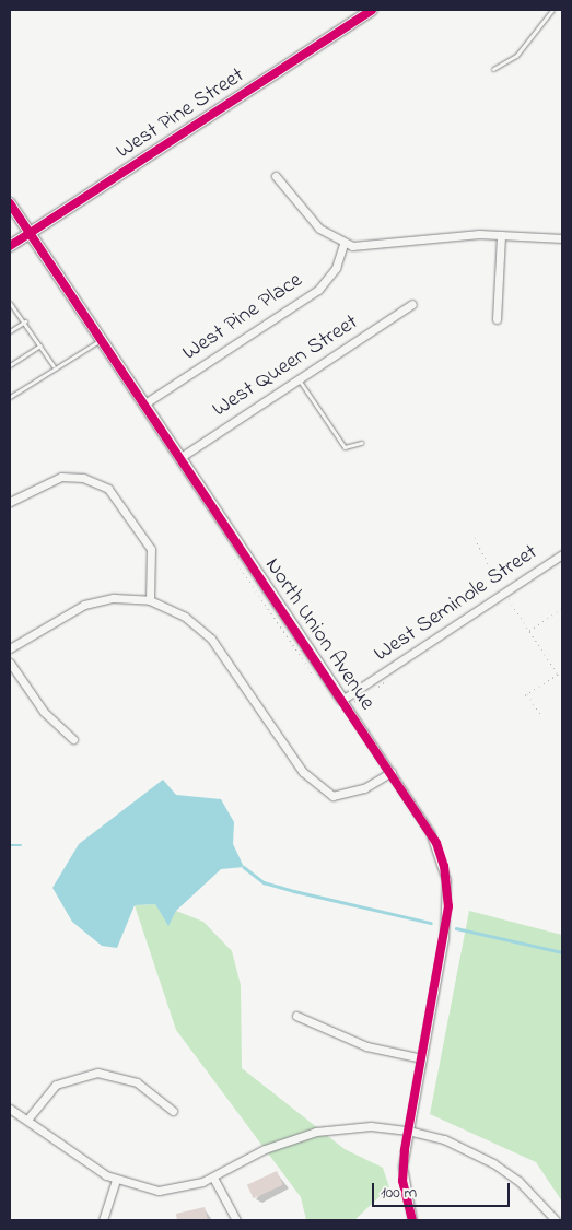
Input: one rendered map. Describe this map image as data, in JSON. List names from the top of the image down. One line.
{"streets":{"street":["West Pine Street","West Pine Place","West Queen Street","West Seminole Street","North Union Avenue"]},"crossings":[["West Pine Street","North Union Avenue"],["West Pine Place","North Union Avenue"],["West Queen Street","North Union Avenue"],["West Seminole Street","North Union Avenue"]],"scale_bar":"100 m"}
